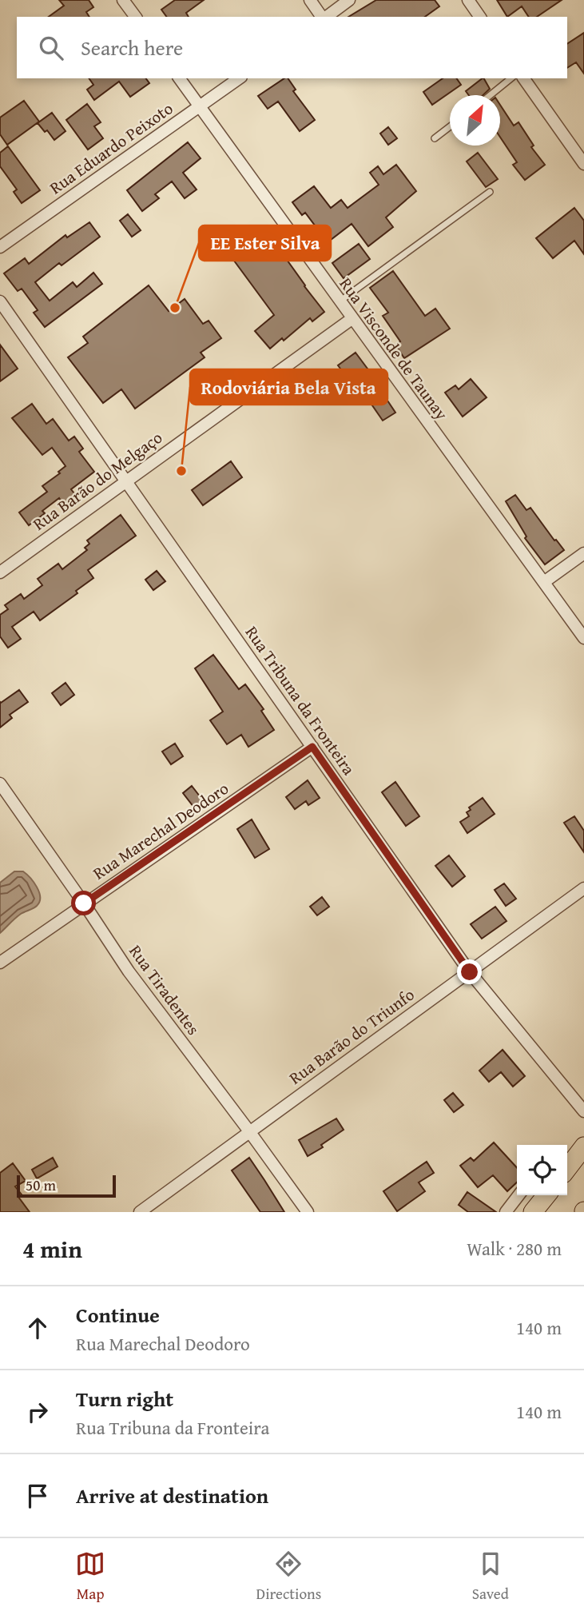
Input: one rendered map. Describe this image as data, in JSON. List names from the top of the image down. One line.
{"streets":{"street":["Rua Eduardo Peixoto","Rua Visconde de Taunay","Rua Barão do Melgaço","Rua Tribuna da Fronteira","Rua Marechal Deodoro","Rua Tiradentes","Rua Barão do Triunfo"]},"crossings":[["Rua Eduardo Peixoto","Rua Visconde de Taunay"],["Rua Visconde de Taunay","Rua Barão do Melgaço"],["Rua Barão do Melgaço","Rua Tribuna da Fronteira"],["Rua Tribuna da Fronteira","Rua Marechal Deodoro"],["Rua Tribuna da Fronteira","Rua Barão do Triunfo"],["Rua Marechal Deodoro","Rua Tiradentes"],["Rua Tiradentes","Rua Barão do Triunfo"]],"places":["EE Ester Silva","Rodoviária Bela Vista"],"scale_bar":"50 m","north":"top right","page":{"search":"Search here","scale":"50 m","heading":["4 min","Walk · 280 m"],"list":[["Continue","Rua Marechal Deodoro","140 m"],["Turn right","Rua Tribuna da Fronteira","140 m"],"Arrive at destination"],"nav":["Map","Directions","Saved"]}}
